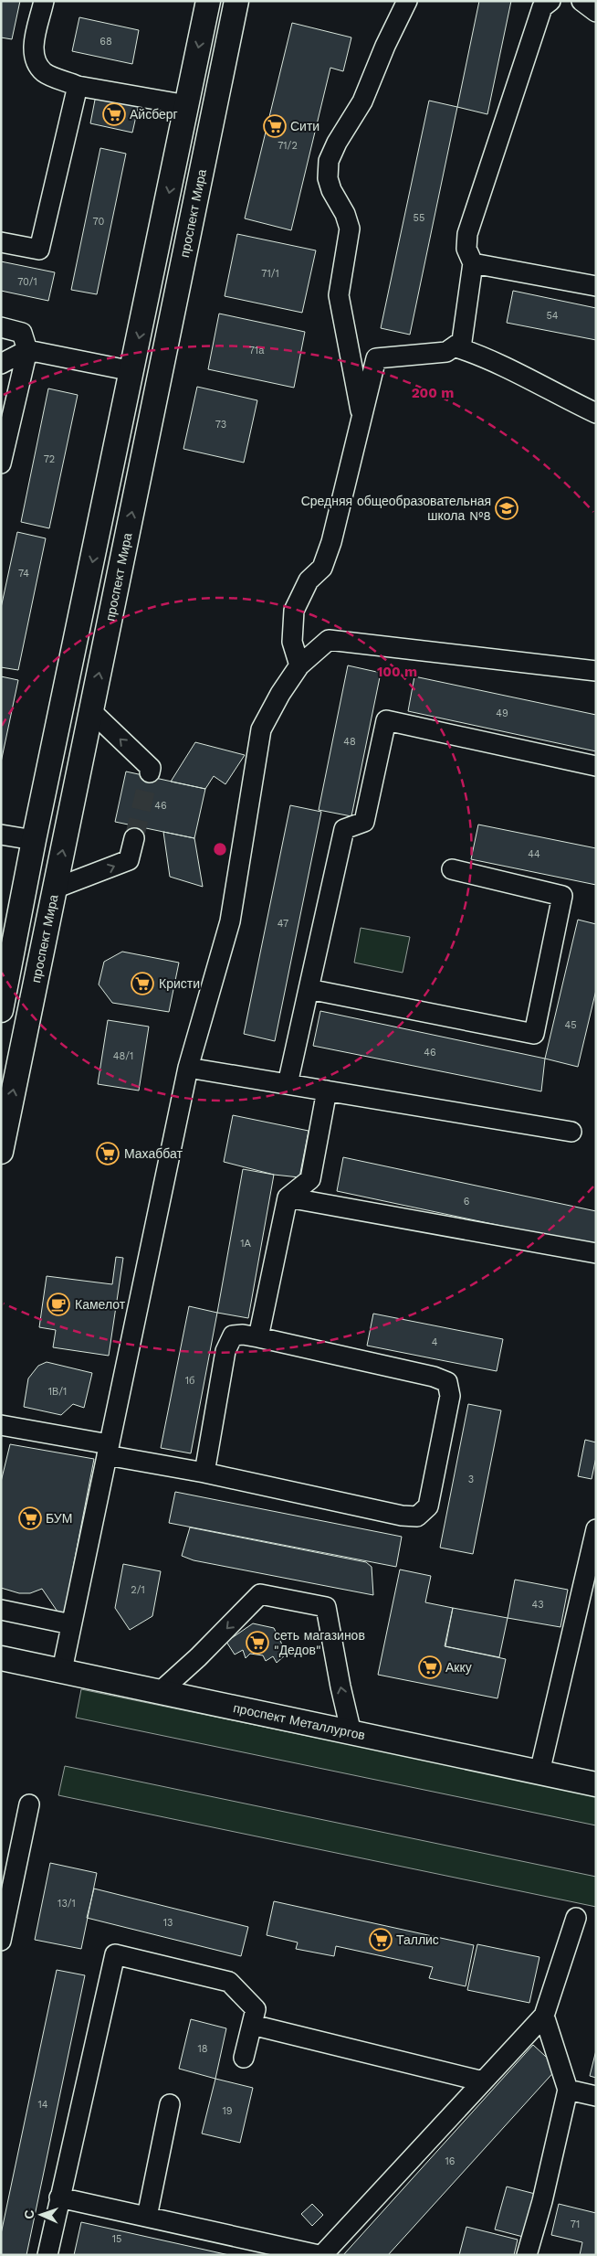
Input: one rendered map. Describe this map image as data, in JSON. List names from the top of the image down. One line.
{"streets":{"main road":["проспект Мира","проспект Металлургов"]},"places":{"supermarket":["Айсберг","Сити","Кристи","Махаббат","БУМ","сеть магазинов \"Дедов\"","Акку","Таллис"],"school or university":["Средняя общеобразовательная школа №8"],"cafe":["Камелот"]},"house_numbers":["68","71/2","55","70","71/1","70/1","54","71а","73","72","74","49","48","46","44","47","45","46","48/1","6","1А","4","1б","1В/1","3","2/1","43","13/1","13","18","14","19","16","71","15"],"north":"left","rings":["200 m","100 m"]}
